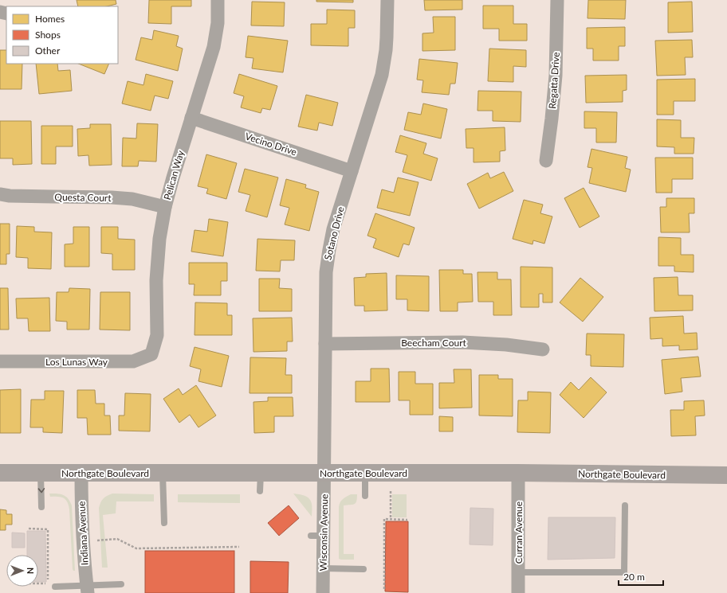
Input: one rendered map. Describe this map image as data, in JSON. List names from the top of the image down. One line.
{"streets":{"main road":["Northgate Boulevard"],"street":["Regatta Drive","Vecino Drive","Pelican Way","Questa Court","Sotano Drive","Beecham Court","Los Lunas Way","Wisconsin Avenue","Curran Avenue","Indiana Avenue"]},"crossings":[["Vecino Drive","Pelican Way"],["Vecino Drive","Sotano Drive"],["Pelican Way","Questa Court"],["Pelican Way","Los Lunas Way"],["Sotano Drive","Beecham Court"],["Sotano Drive","Northgate Boulevard"],["Sotano Drive","Wisconsin Avenue"],["Northgate Boulevard","Wisconsin Avenue"],["Northgate Boulevard","Curran Avenue"],["Northgate Boulevard","Indiana Avenue"]],"legend":["Homes","Shops","Other"],"scale_bar":"20 m","north":"right"}
